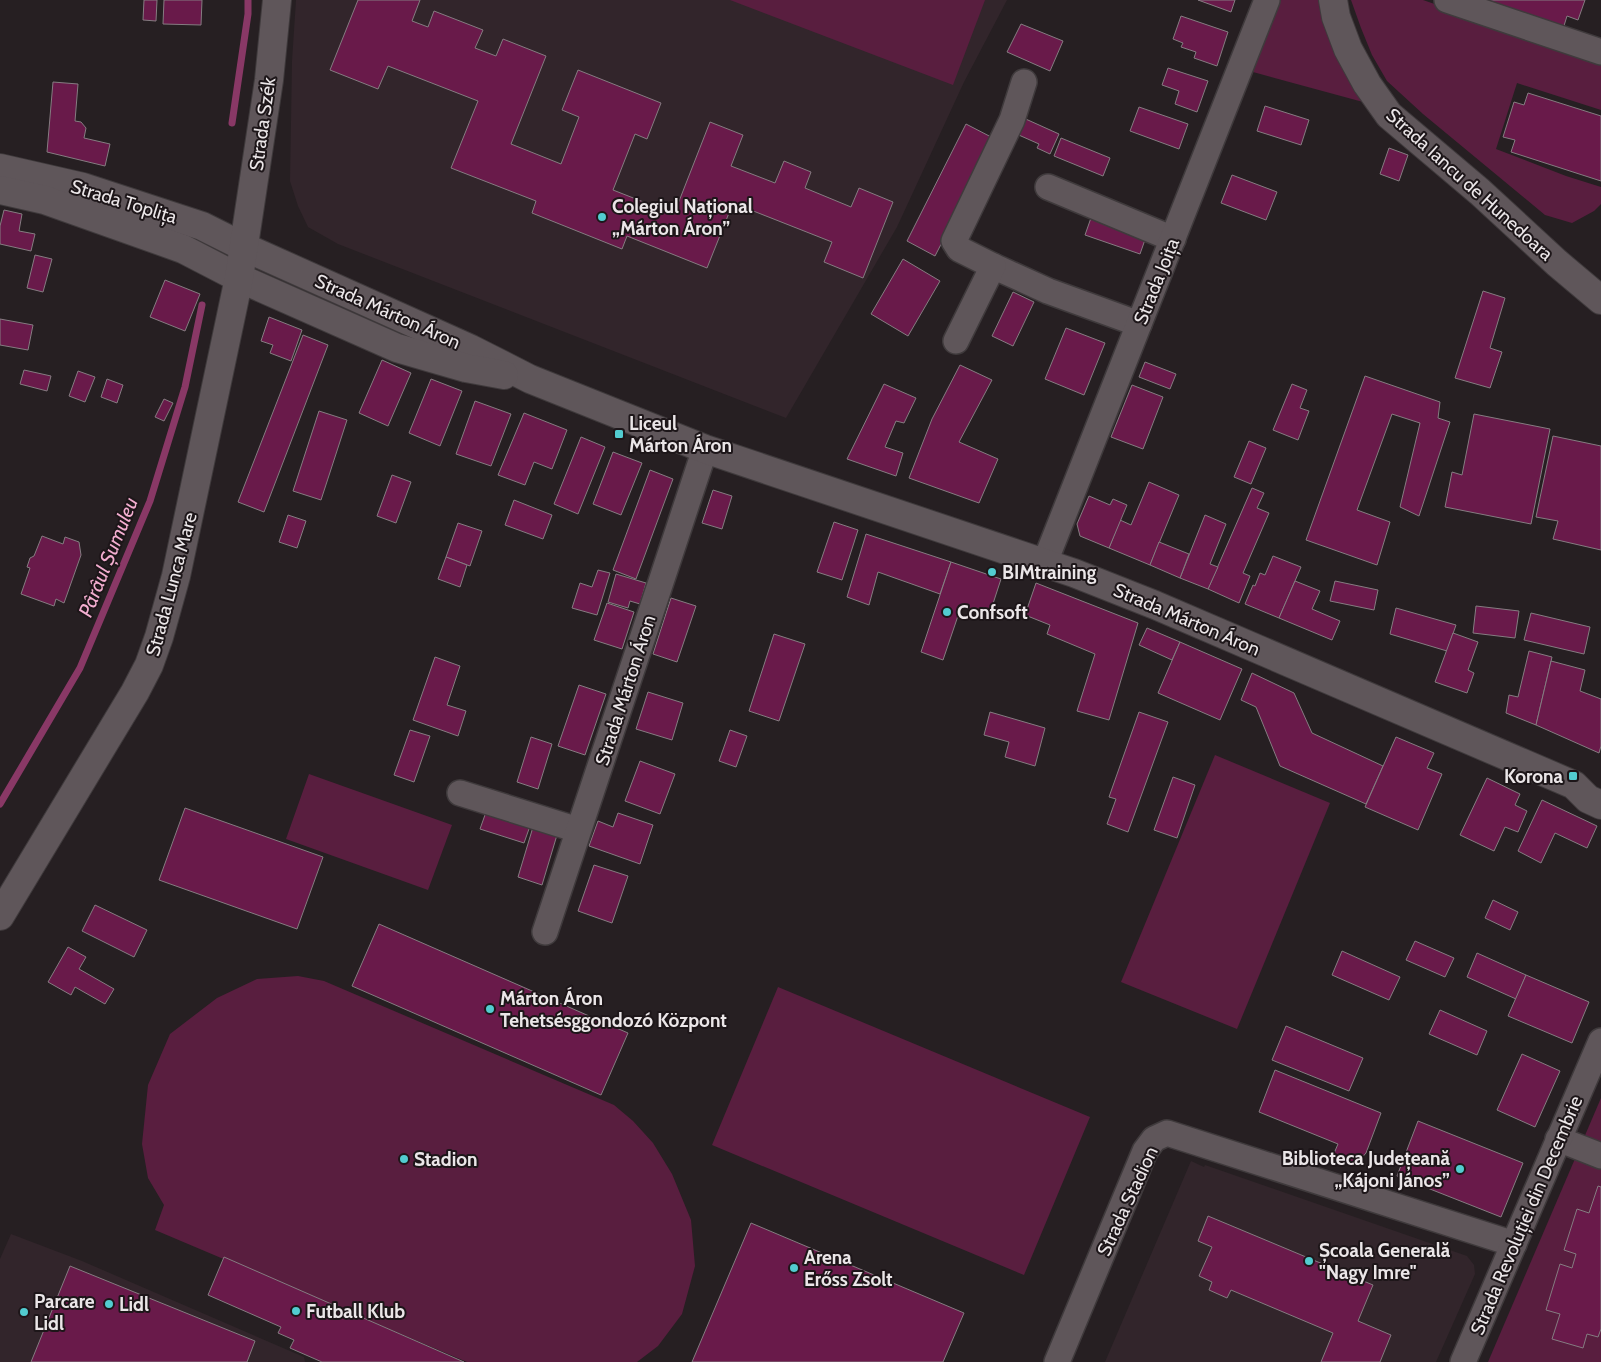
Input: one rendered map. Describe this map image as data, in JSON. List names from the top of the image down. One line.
{"streets":{"main road":["Strada Szék","Strada Iancu de Hunedoara","Strada Toplița","Strada Márton Áron","Strada Lunca Mare"],"street":["Strada Joița","Strada Stadion","Strada Revoluției din Decembrie"]},"crossings":[["Strada Szék","Strada Toplița"],["Strada Szék","Strada Márton Áron"],["Strada Szék","Strada Lunca Mare"],["Strada Toplița","Strada Márton Áron"],["Strada Toplița","Strada Lunca Mare"],["Strada Joița","Strada Márton Áron"],["Strada Márton Áron","Strada Lunca Mare"],["Strada Stadion","Strada Revoluției din Decembrie"]],"water":["Pârâul Șumuleu"],"places":{"other":["Colegiul Național „Márton Áron”","BIMtraining","Confsoft","Márton Áron Tehetsésggondozó Központ","Stadion","Biblioteca Județeană „Kájoni János”","Școala Generală \"Nagy Imre\"","Arena Erőss Zsolt","Lidl","Futball Klub","Parcare Lidl"],"transit":["Liceul Márton Áron","Korona"]}}
